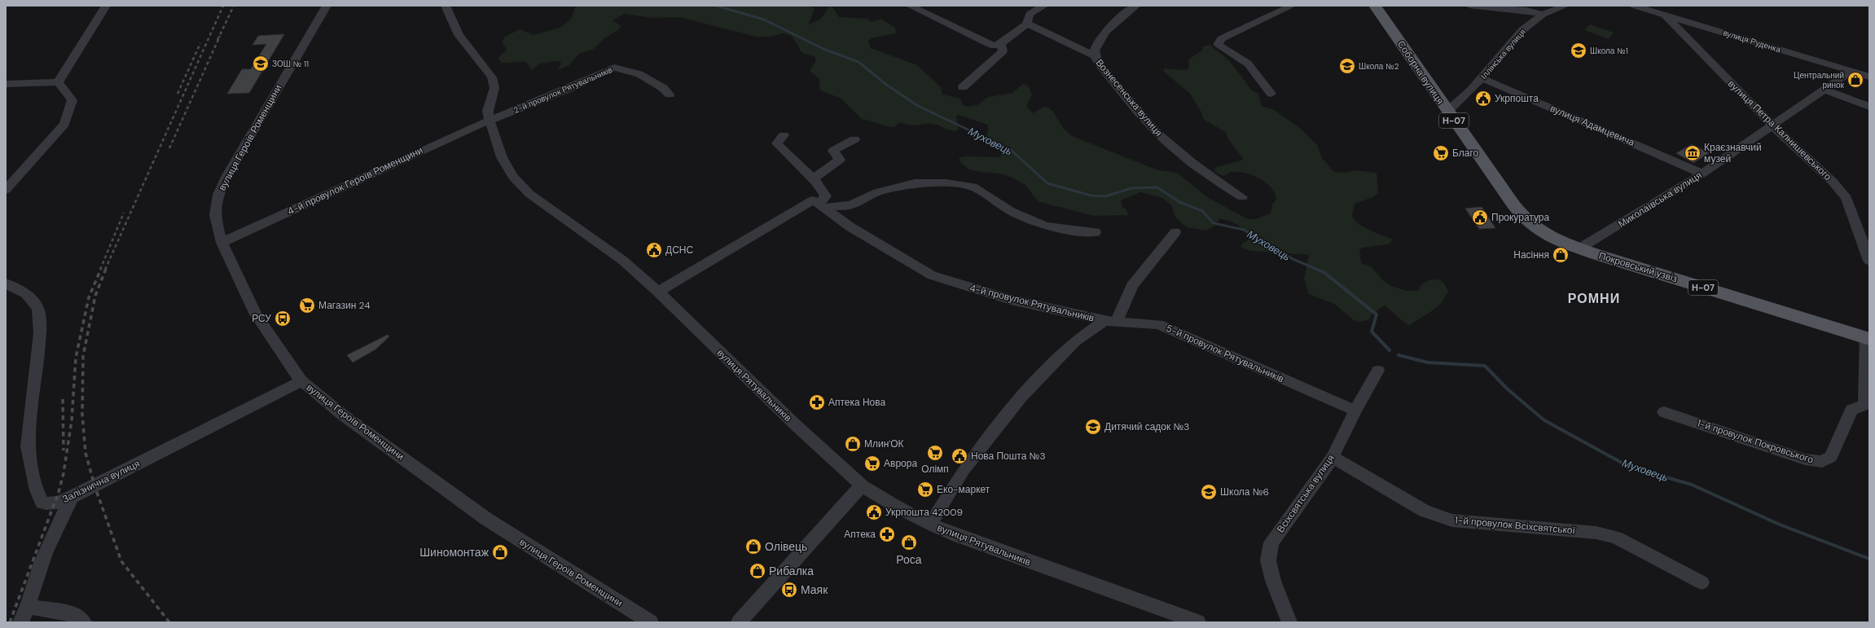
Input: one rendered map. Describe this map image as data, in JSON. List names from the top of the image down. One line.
{"streets":{"main road":["Соборна вулиця","Н-07","Покровський узвіз"],"street":["вулиця Руденка","Іллінська вулиця","2-й провулок Рятувальників","Вознесенська вулиця","вулиця Адамцевича","вулиця Петра Калнишевського","вулиця Героїв Роменщини","4-й провулок Героїв Роменщини","Миколаївська вулиця","4-й провулок Рятувальників","5-й провулок Рятувальників","вулиця Рятувальників","1-й провулок Покровського","Залізнична вулиця","Всіхсвятська вулиця","1-й провулок Всіхсвятської"]},"crossings":[["вулиця Руденка","вулиця Петра Калнишевського"],["вулиця Руденка","Миколаївська вулиця"],["Іллінська вулиця","Соборна вулиця"],["Іллінська вулиця","вулиця Адамцевича"],["Соборна вулиця","Покровський узвіз"],["2-й провулок Рятувальників","4-й провулок Героїв Роменщини"],["2-й провулок Рятувальників","вулиця Рятувальників"],["вулиця Адамцевича","Миколаївська вулиця"],["вулиця Петра Калнишевського","Миколаївська вулиця"],["вулиця Героїв Роменщини","4-й провулок Героїв Роменщини"],["вулиця Героїв Роменщини","Залізнична вулиця"],["4-й провулок Героїв Роменщини","вулиця Рятувальників"],["Миколаївська вулиця","Покровський узвіз"],["Покровський узвіз","1-й провулок Покровського"],["4-й провулок Рятувальників","5-й провулок Рятувальників"],["5-й провулок Рятувальників","Всіхсвятська вулиця"],["Всіхсвятська вулиця","1-й провулок Всіхсвятської"]],"districts":["РОМНИ"],"water":["Муховець"],"places":{"school or university":["Школа №1","ЗОШ № 11","Школа №2","Дитячий садок №3","Школа №6"],"shop":["Центральний ринок","Насіння","Млин'ОК","Роса","Олівець","Шиномонтаж","Рибалка"],"public building":["Укрпошта","Прокуратура","ДСНС","Нова Пошта №3","Укрпошта 42009"],"supermarket":["Благо","Магазин 24","Олімп","Аврора","Еко-маркет"],"museum":["Краєзнавчий музей"],"bus stop":["РСУ","Маяк"],"pharmacy":["Аптека Нова","Аптека"]}}
